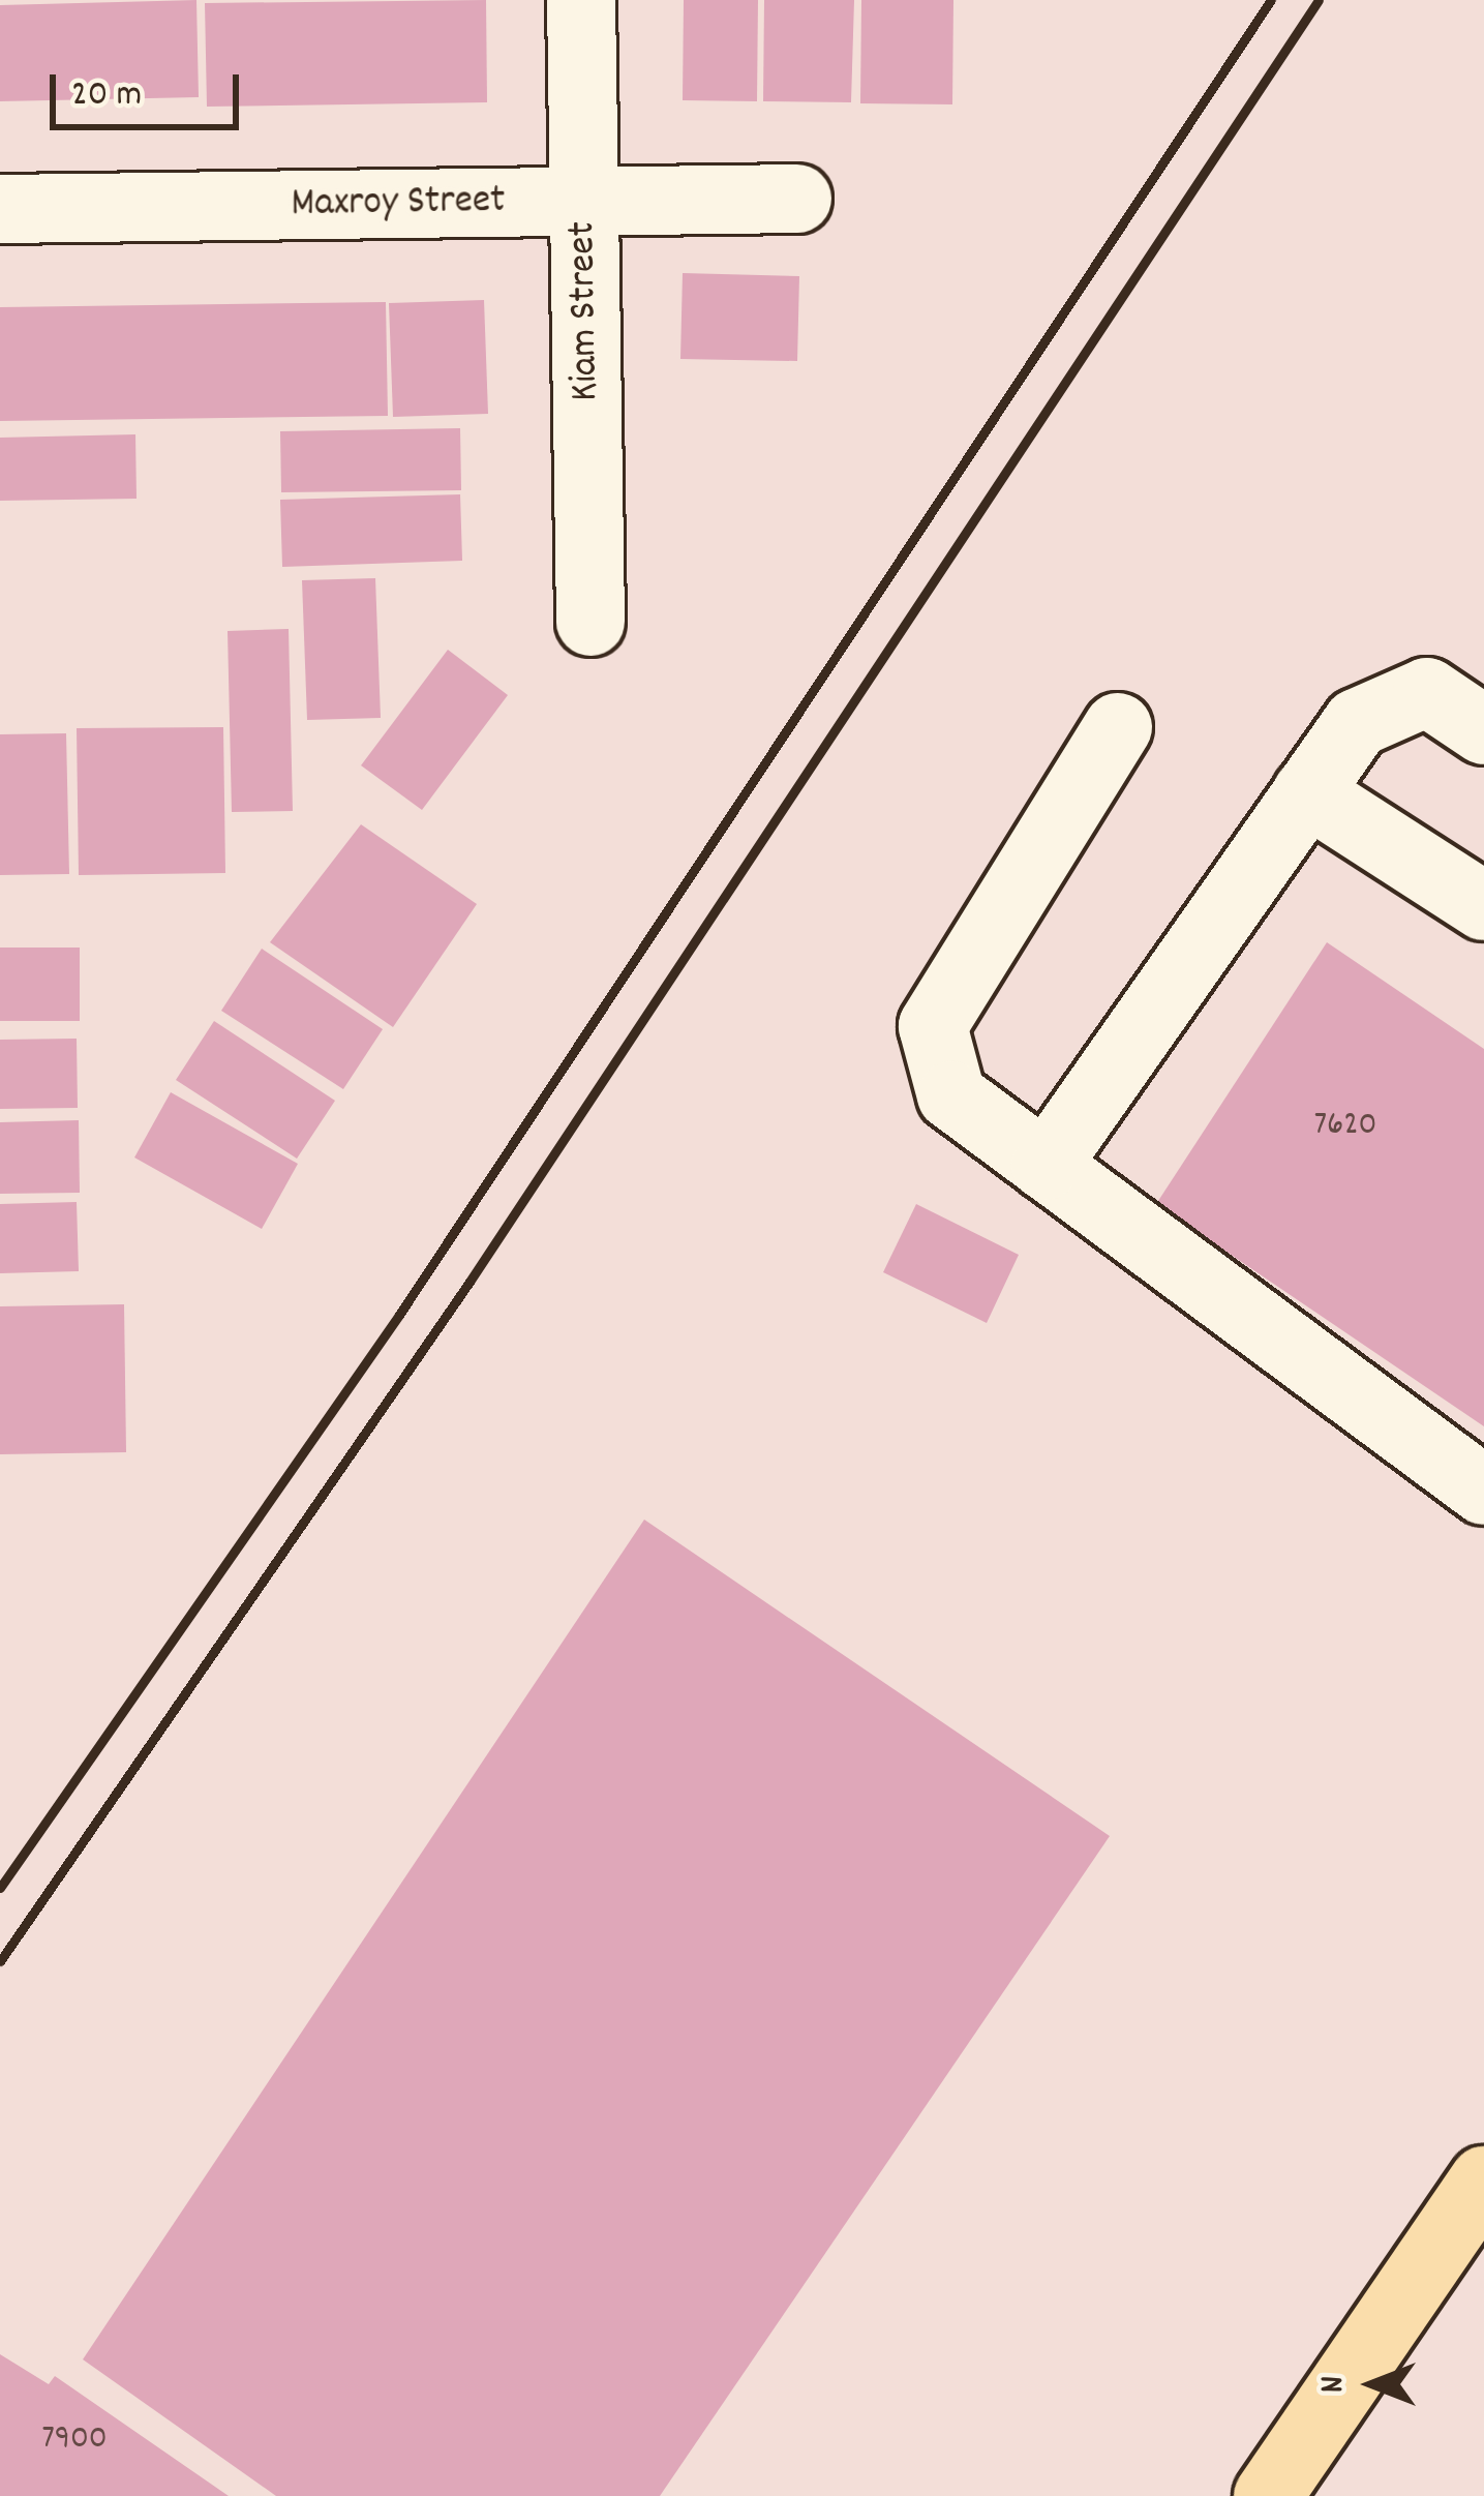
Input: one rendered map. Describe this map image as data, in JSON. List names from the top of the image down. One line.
{"streets":{"street":["Maxroy Street","Kiam Street"]},"crossings":[["Maxroy Street","Kiam Street"]],"house_numbers":["7620","7900"],"scale_bar":"20 m","north":"left"}
